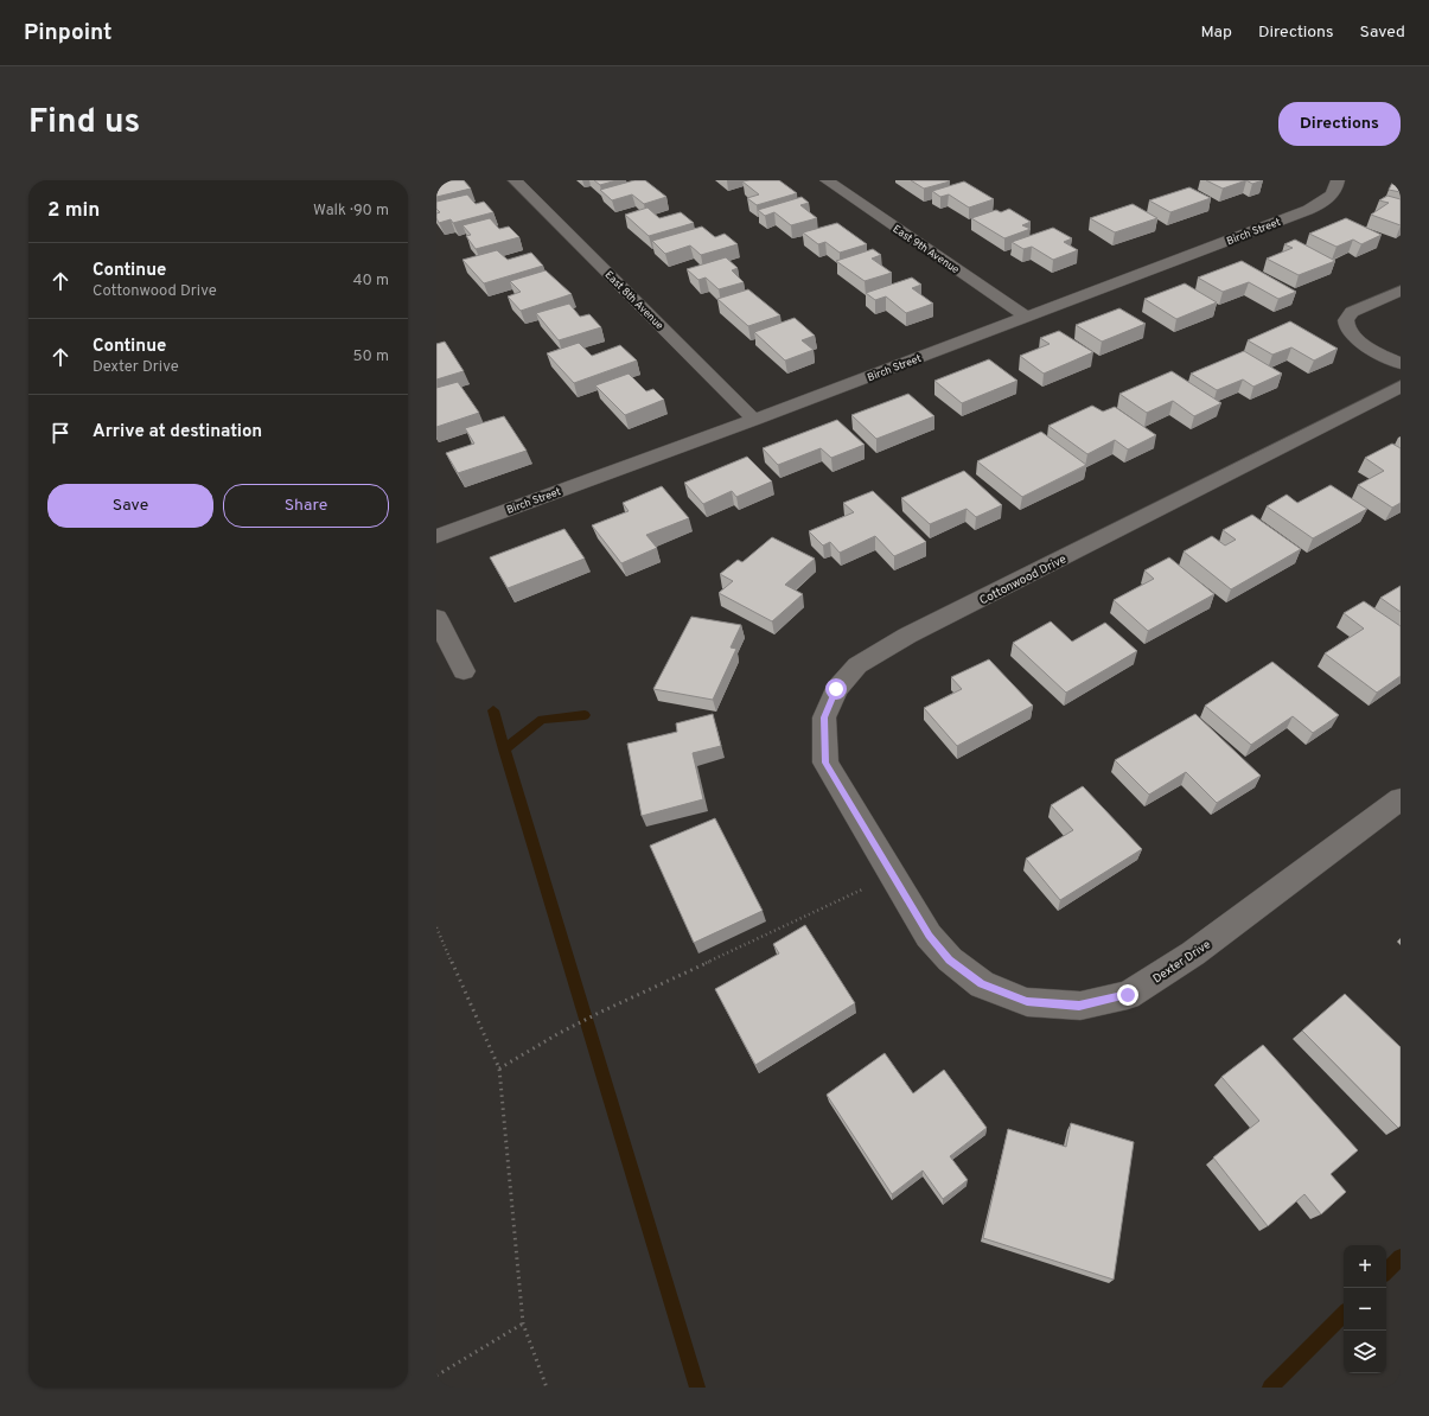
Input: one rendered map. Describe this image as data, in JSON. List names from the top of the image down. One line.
{"streets":{"street":["Birch Street","East 9th Avenue","East 8th Avenue","Cottonwood Drive","Dexter Drive"]},"crossings":[["Birch Street","East 9th Avenue"],["Birch Street","East 8th Avenue"],["Cottonwood Drive","Dexter Drive"]],"page":{"header":"Pinpoint","nav":["Map","Directions","Saved"],"title":"Find us","buttons":["Directions",["Save","Share"]],"heading":["2 min","Walk · 90 m"],"list":[["Continue","Cottonwood Drive","40 m"],["Continue","Dexter Drive","50 m"],"Arrive at destination"],"map_buttons":["+","−"]}}
